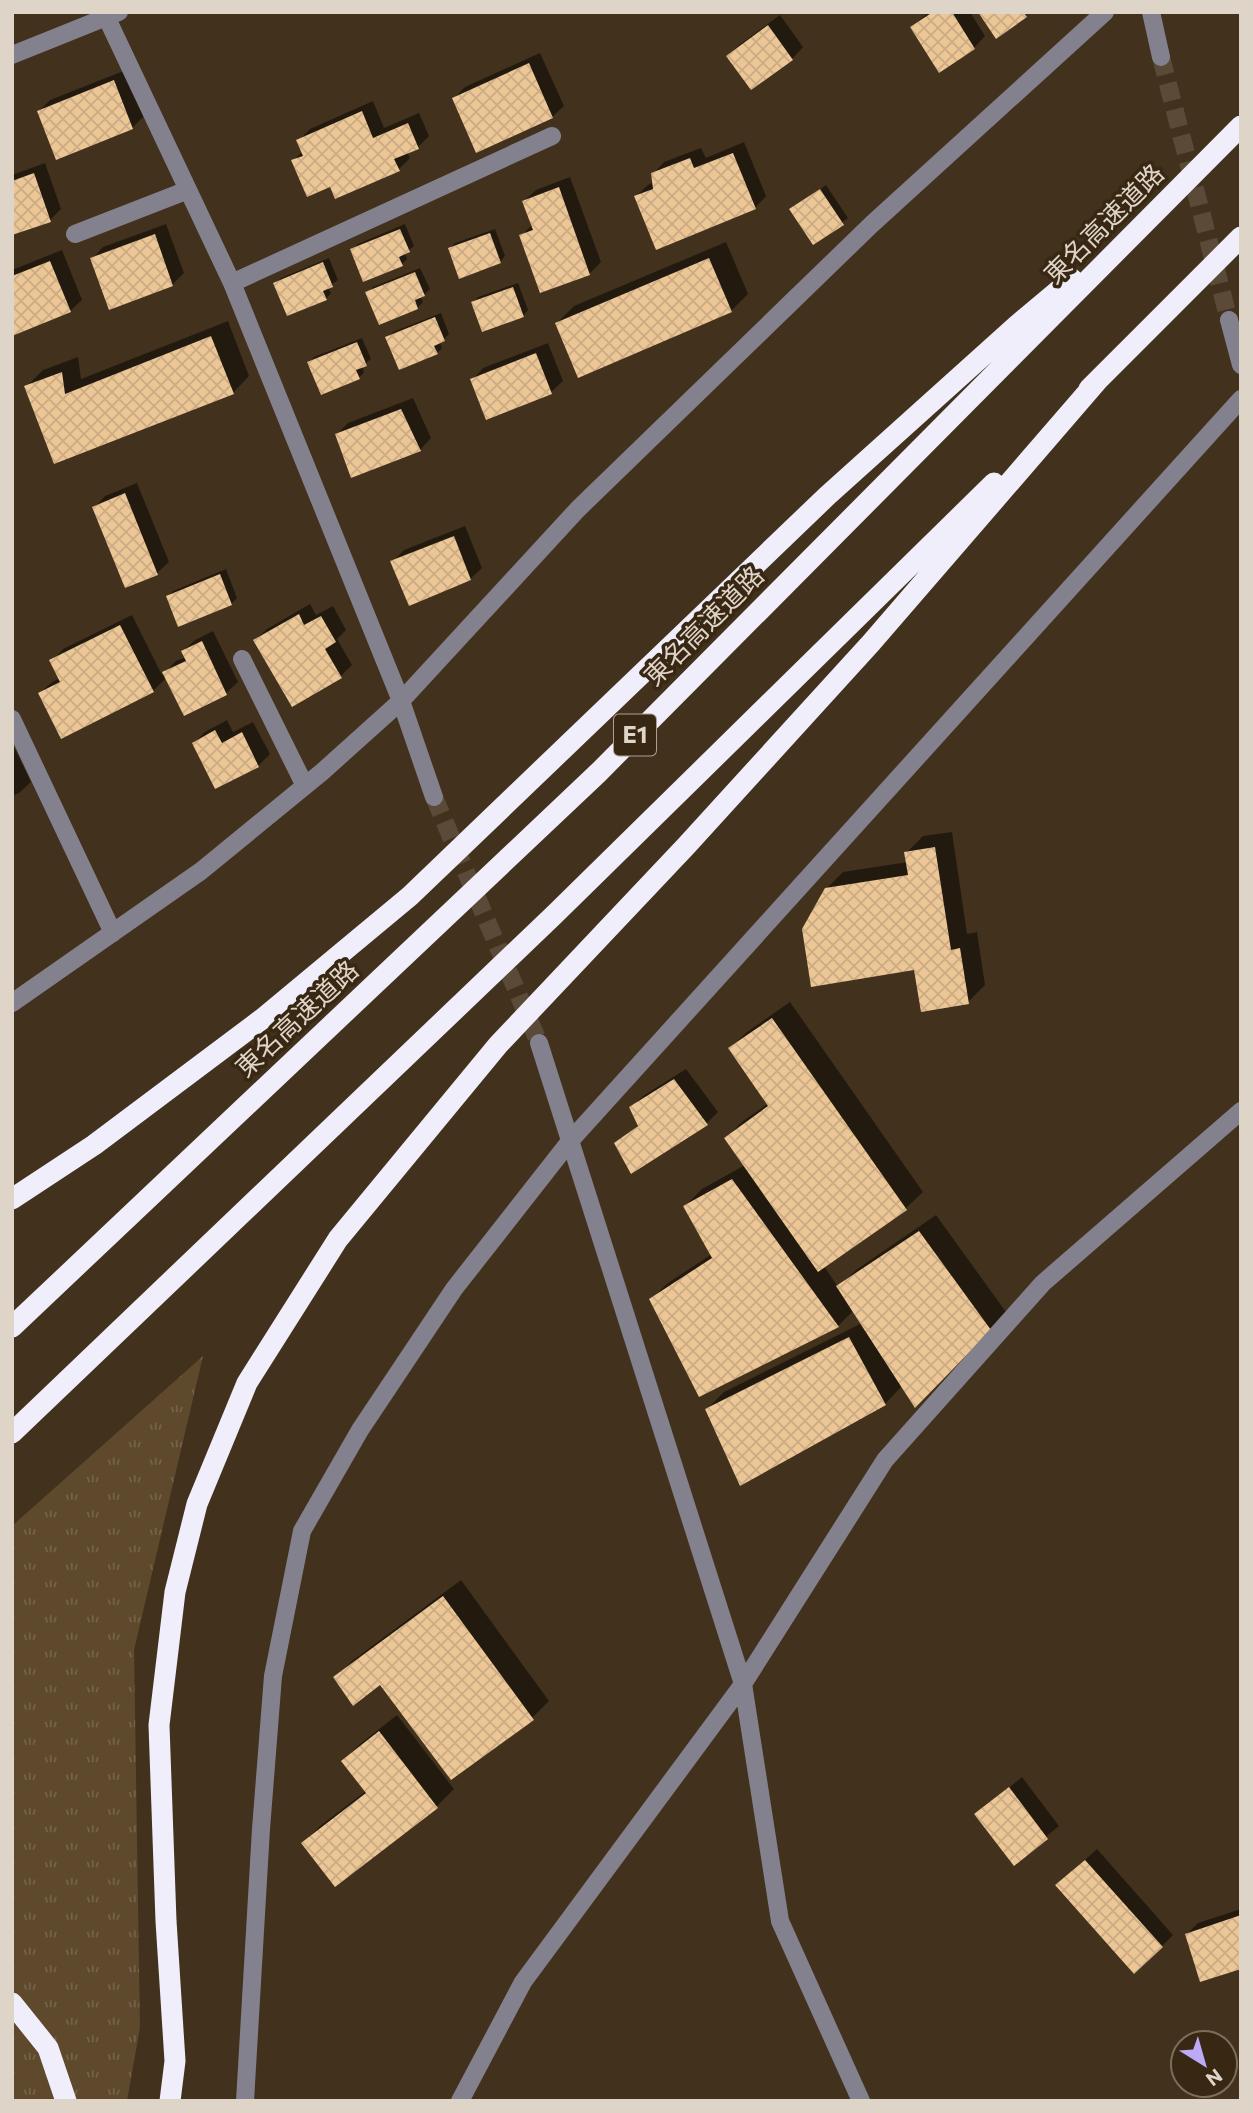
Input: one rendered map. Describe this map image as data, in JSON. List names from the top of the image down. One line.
{"streets":{"highway":["東名高速道路","E1"]},"north":"bottom right"}
